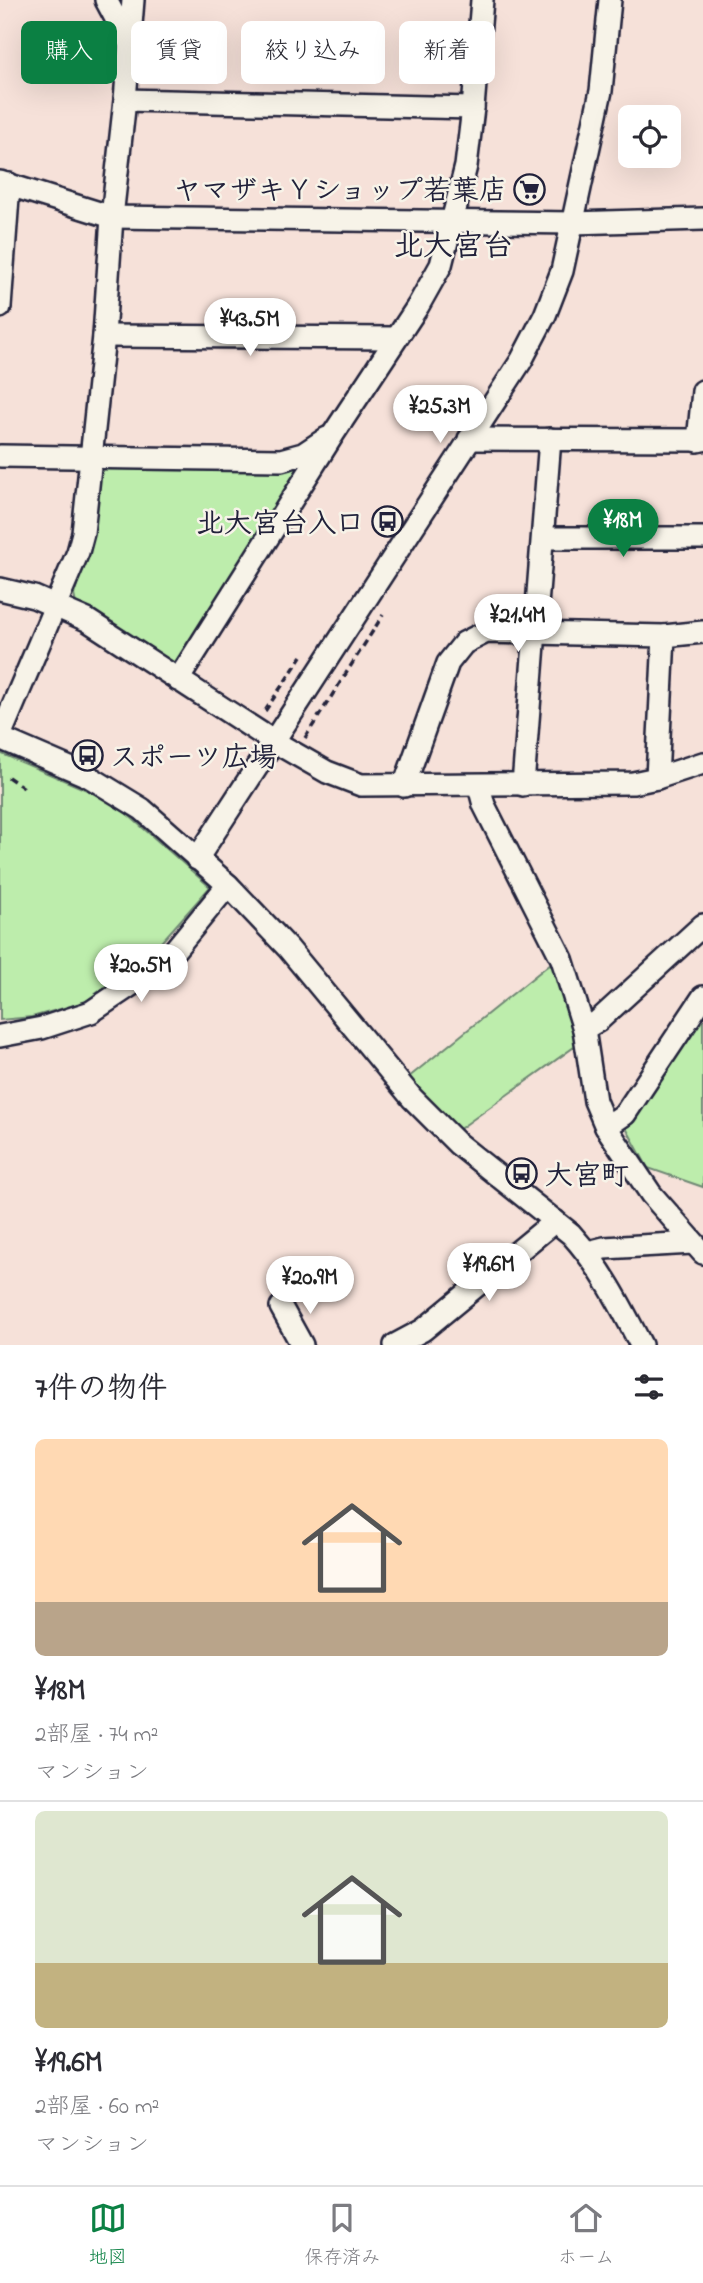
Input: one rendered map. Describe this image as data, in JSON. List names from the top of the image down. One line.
{"districts":["北大宮台"],"places":{"supermarket":["ヤマザキＹショップ若葉店"],"bus stop":["北大宮台入口","スポーツ広場","大宮町"]},"page":{"chip":["購入","賃貸","絞り込み","新着"],"price":["¥43.5M","¥25.3M","¥18M","¥21.4M","¥20.5M","¥19.6M","¥20.9M"],"heading":"7件の物件","list":[{"name":"¥18M","note":"2部屋 · 74 m² · マンション"},{"name":"¥19.6M","note":"2部屋 · 60 m² · マンション"}],"tabs":["地図","保存済み","ホーム"]}}
